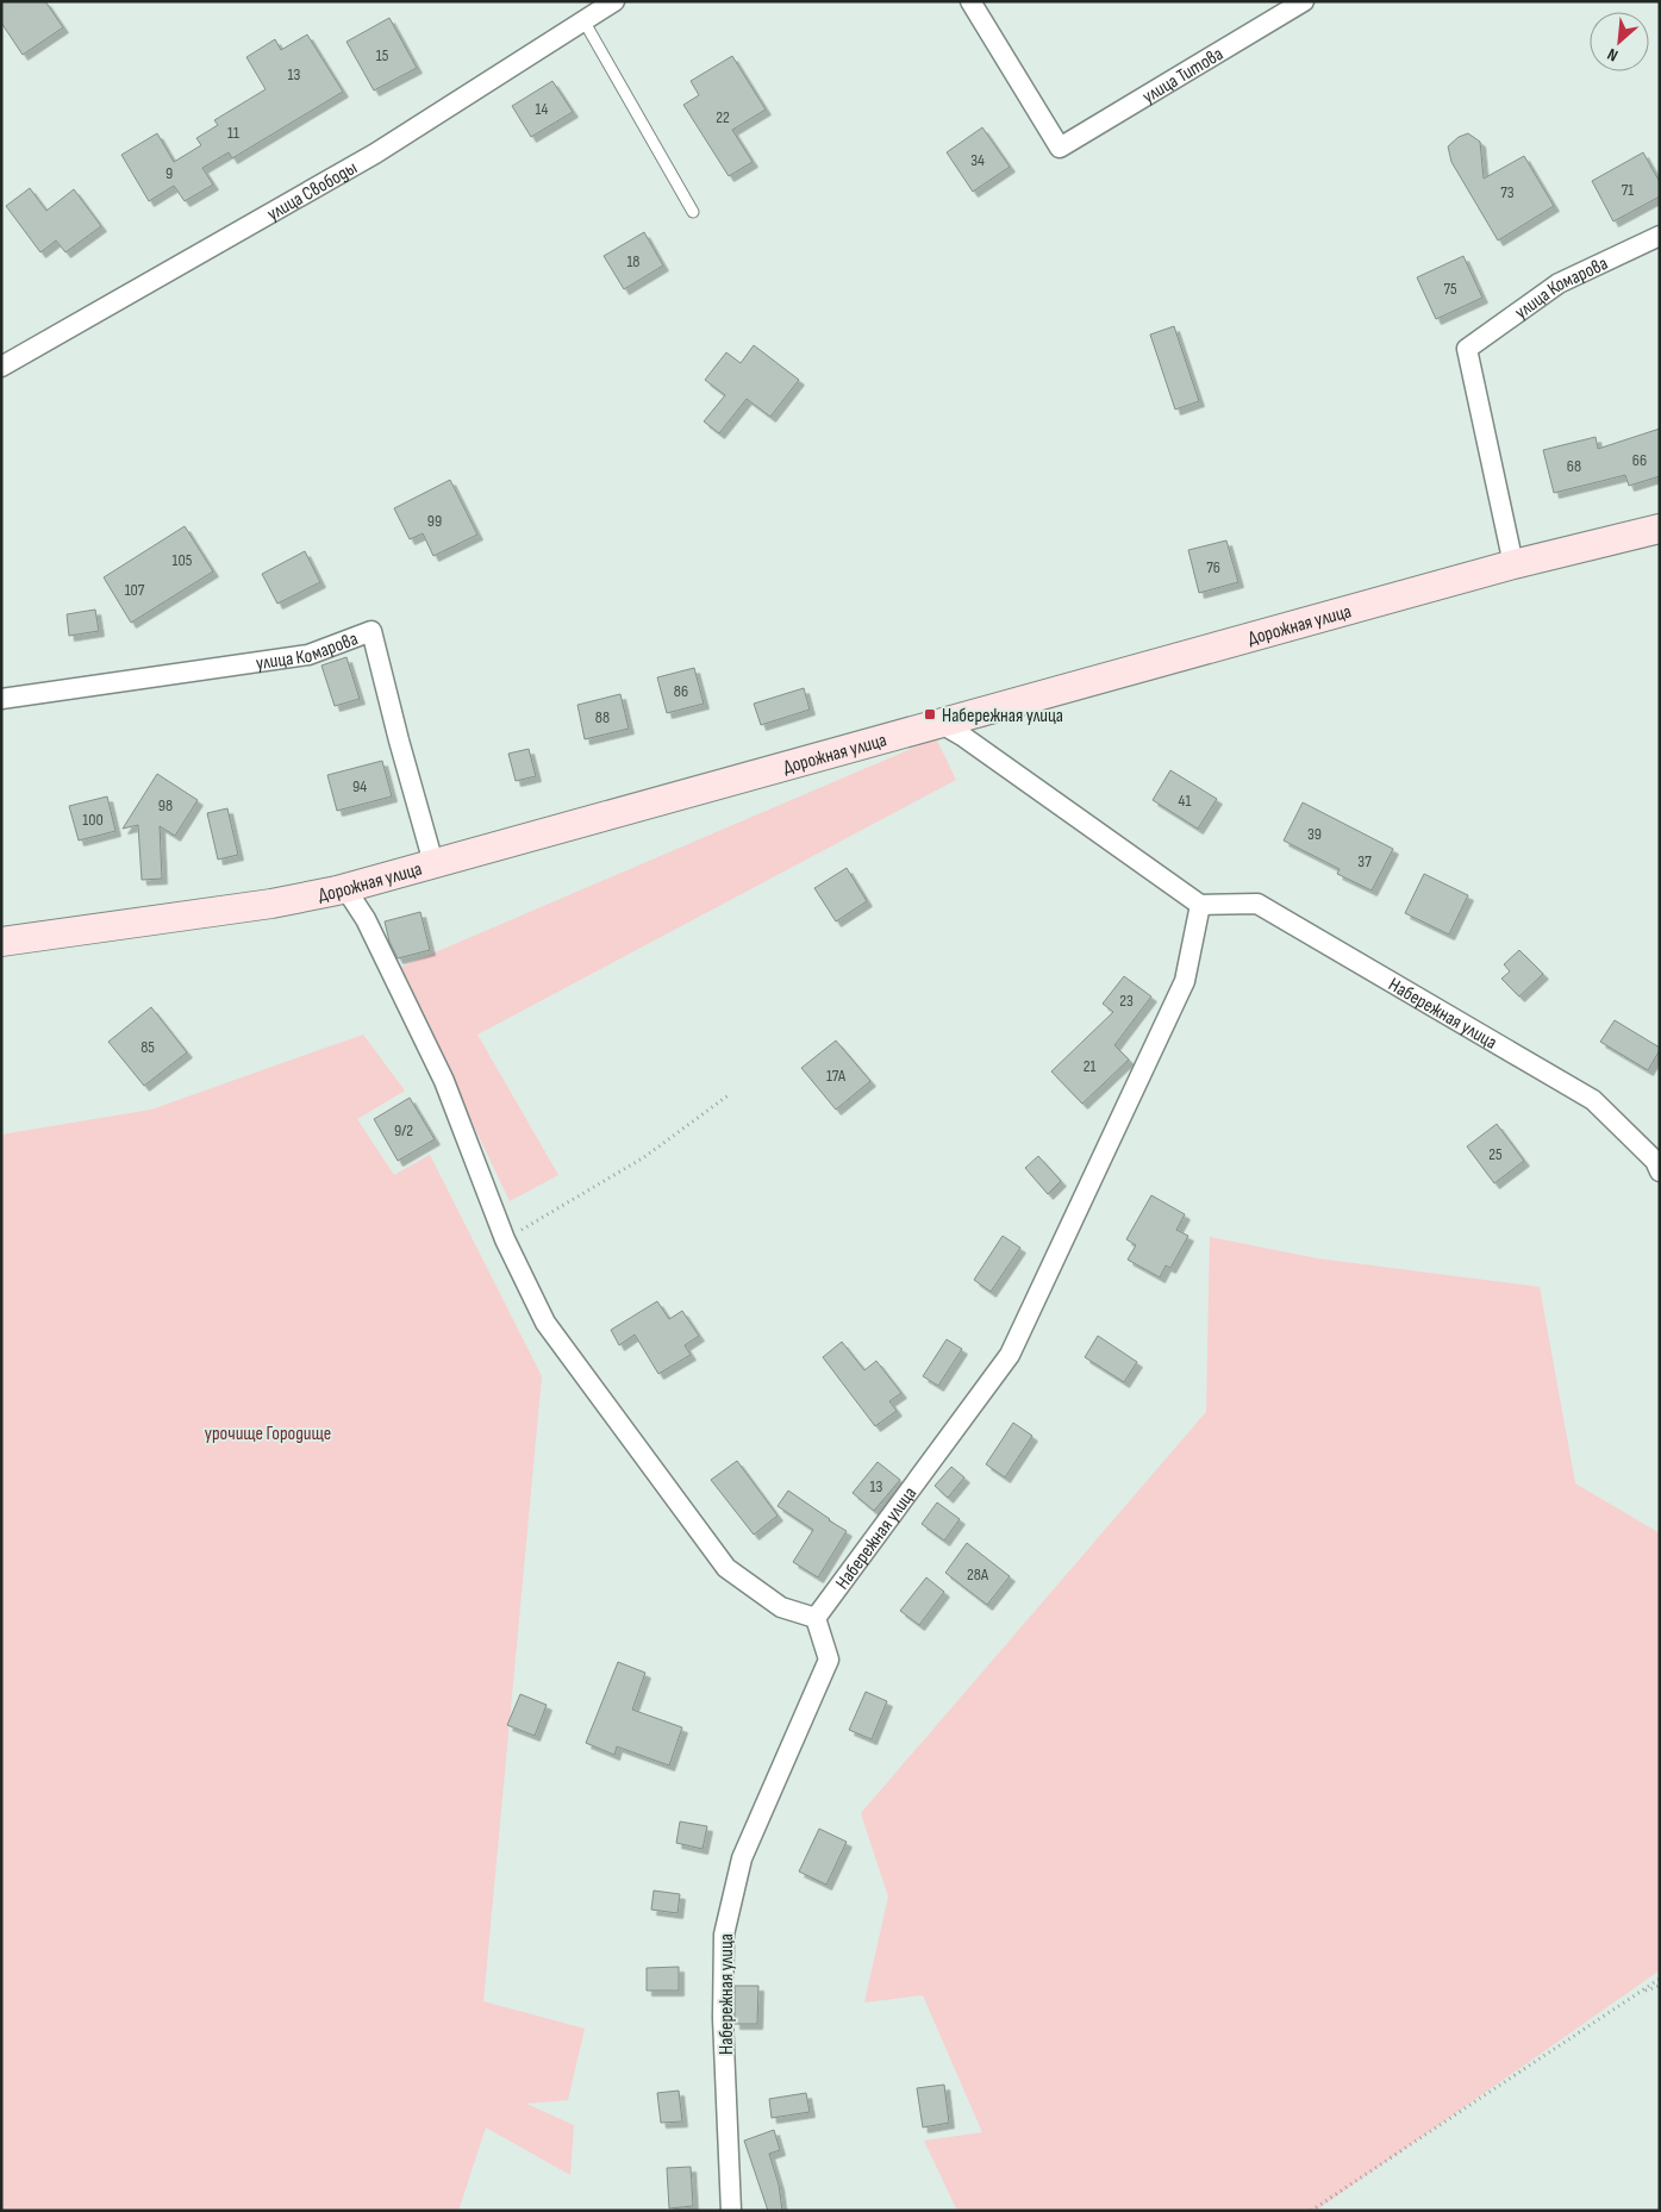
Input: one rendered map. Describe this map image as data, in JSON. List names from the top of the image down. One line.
{"streets":{"street":["улица Титова","улица Свободы","улица Комарова","Дорожная улица","Набережная улица"]},"crossings":[["улица Комарова","Дорожная улица"]],"parks":["урочище Городище"],"places":{"transit":["Набережная улица"]},"house_numbers":["15","13","14","22","11","34","9","71","73","18","75","66","68","99","105","76","107","86","88","94","41","98","100","39","37","23","85","21","17А","9/2","25","13","28А"],"north":"bottom left"}
